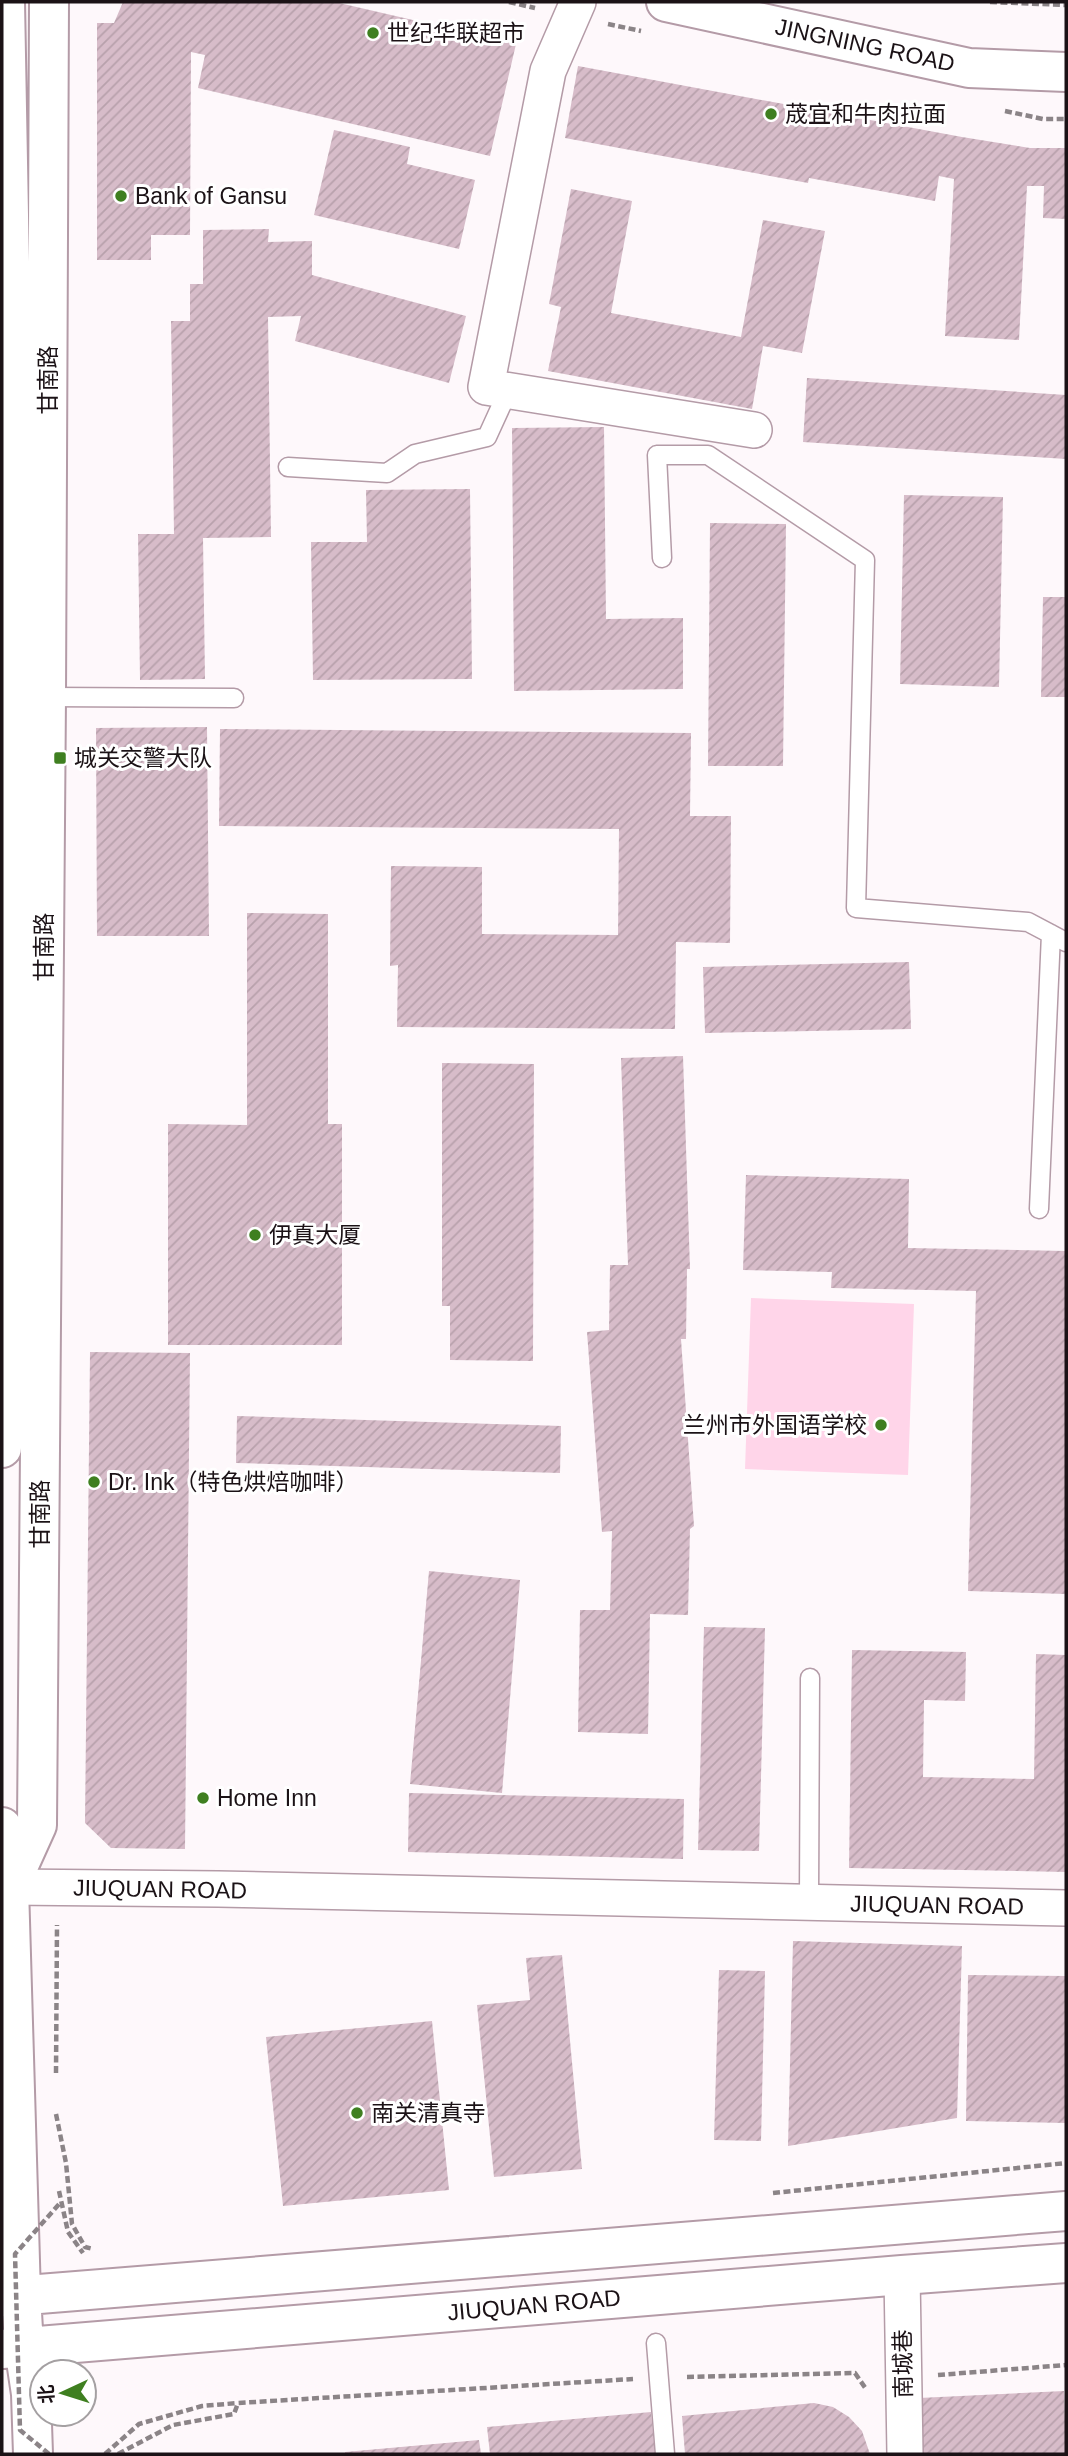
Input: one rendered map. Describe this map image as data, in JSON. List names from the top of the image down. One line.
{"streets":{"street":["JINGNING ROAD","甘南路","JIUQUAN ROAD","南城巷"]},"crossings":[["甘南路","JIUQUAN ROAD"],["JIUQUAN ROAD","南城巷"]],"places":{"other":["世纪华联超市","荿宜和牛肉拉面","Bank of Gansu","伊真大厦","兰州市外国语学校","Dr. Ink（特色烘焙咖啡）","Home Inn","南关清真寺"],"transit":["城关交警大队"]},"north":"left"}
